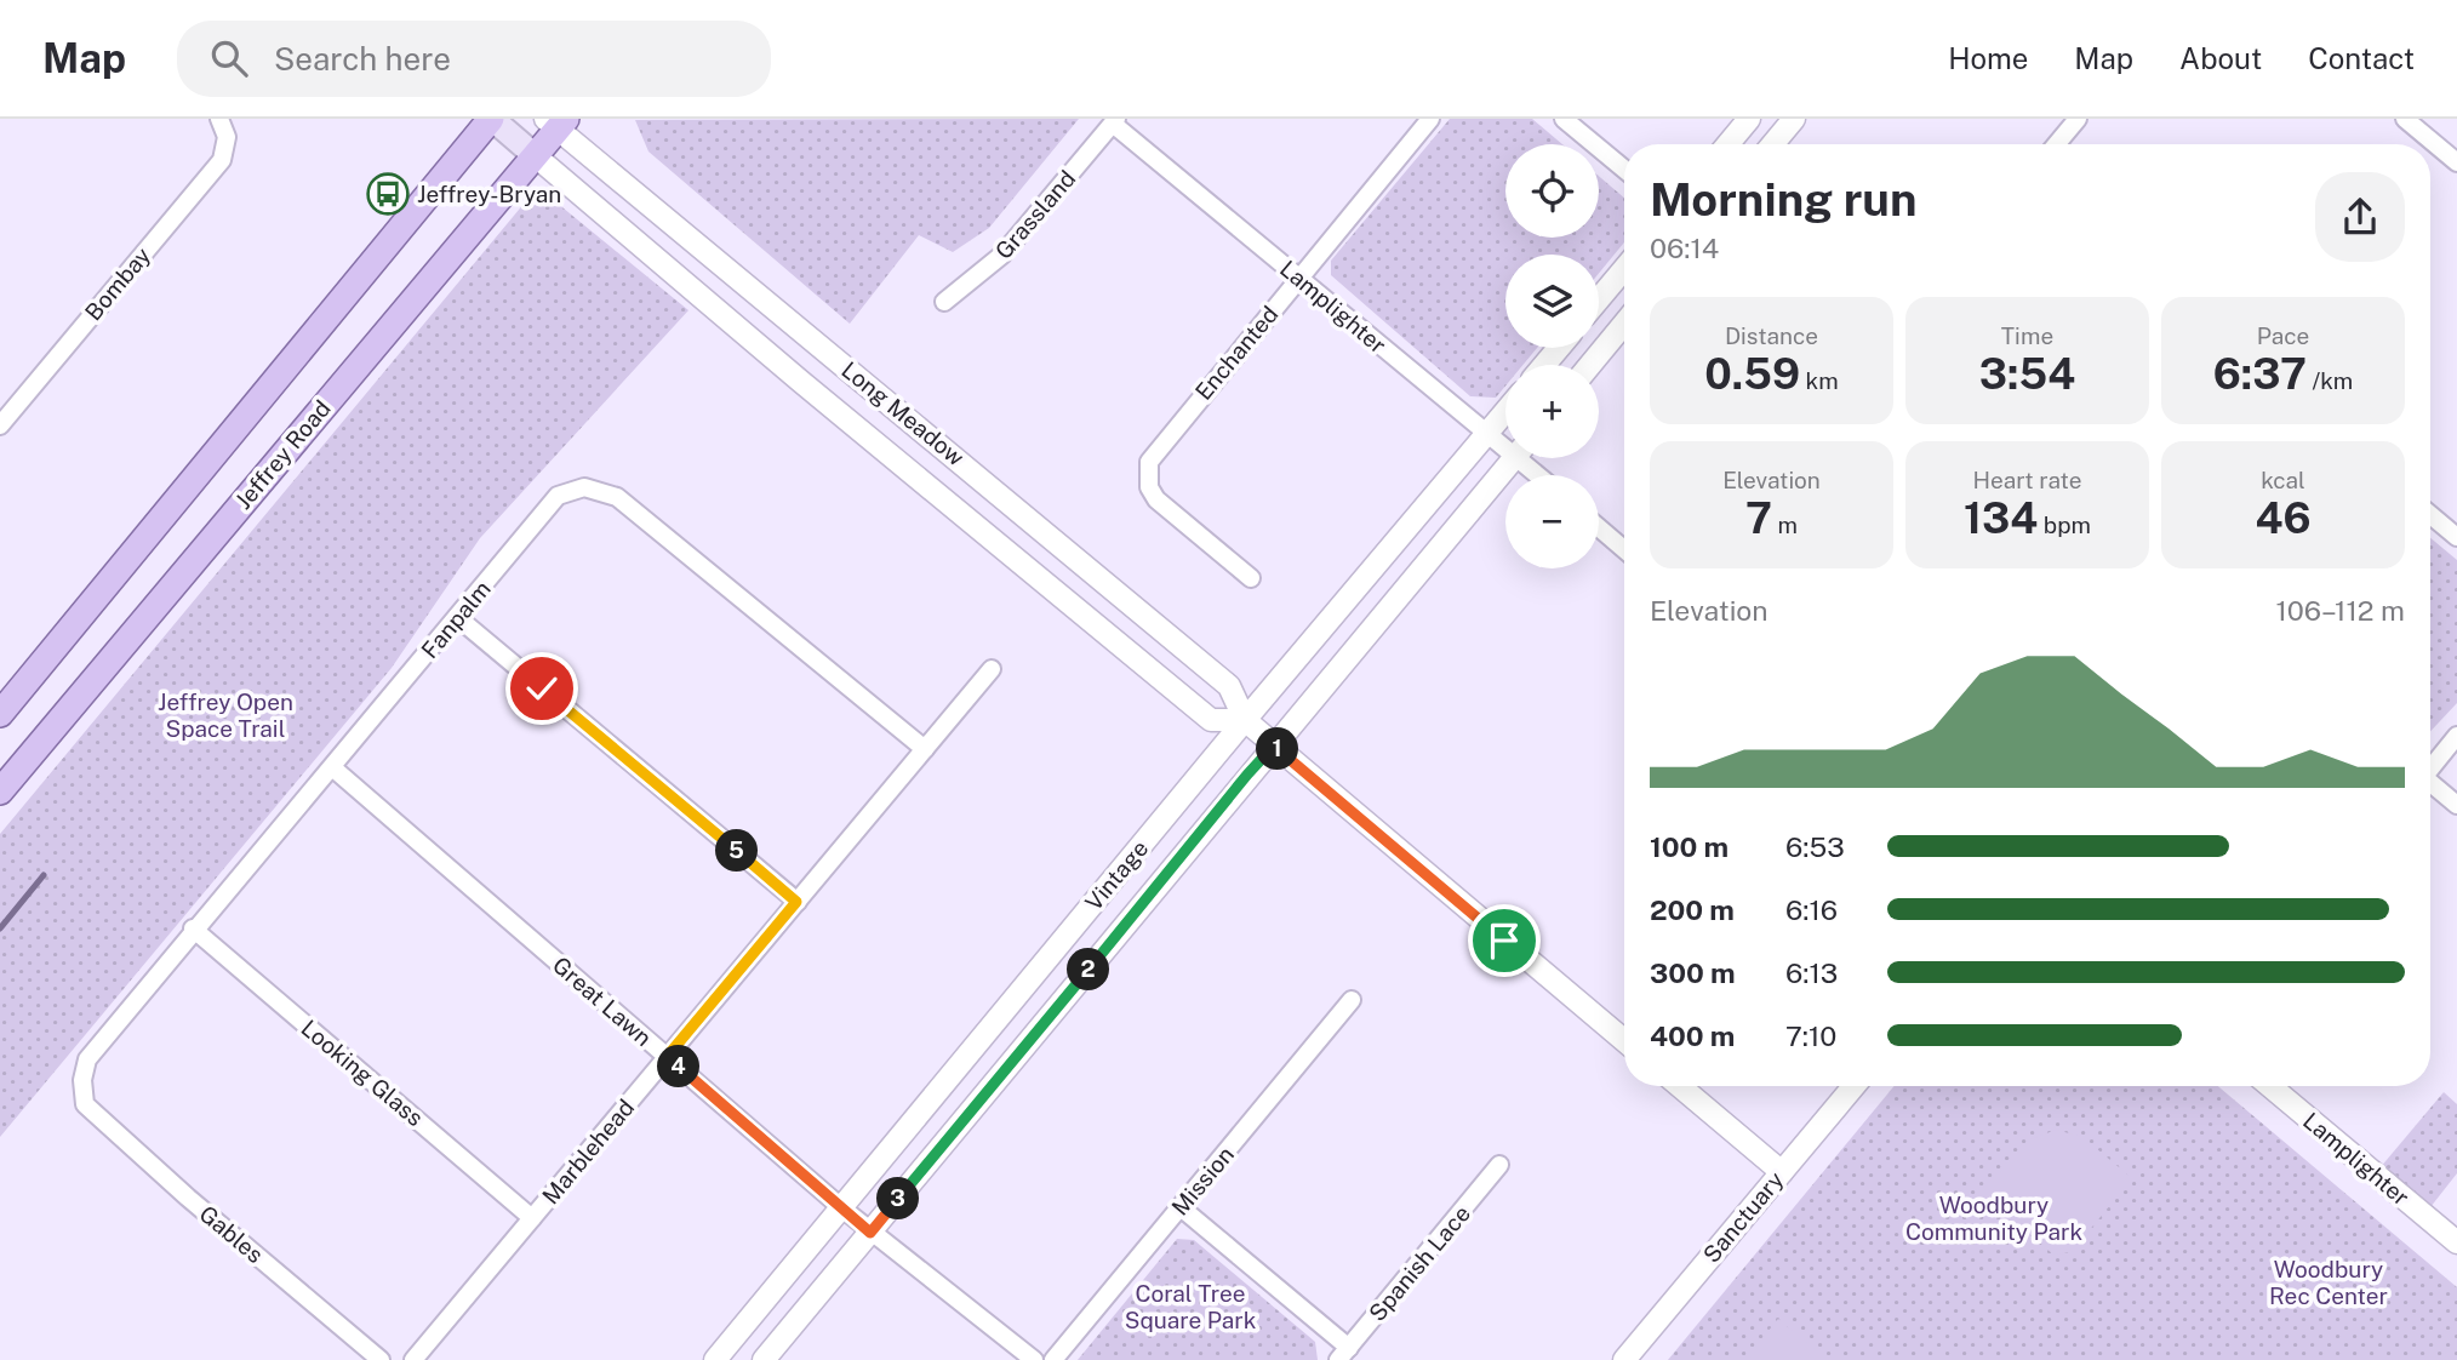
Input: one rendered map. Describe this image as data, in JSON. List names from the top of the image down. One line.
{"streets":{"main road":["Jeffrey Road"],"street":["Grassland","Bombay","Lamplighter","Enchanted","Long Meadow","Fanpalm","Vintage","Great Lawn","Looking Glass","Marblehead","Mission","Sanctuary","Gables","Spanish Lace"]},"crossings":[["Grassland","Lamplighter"],["Lamplighter","Enchanted"],["Lamplighter","Vintage"],["Long Meadow","Jeffrey Road"],["Long Meadow","Vintage"],["Fanpalm","Great Lawn"],["Fanpalm","Looking Glass"],["Fanpalm","Marblehead"],["Fanpalm","Gables"],["Vintage","Great Lawn"],["Great Lawn","Marblehead"],["Looking Glass","Marblehead"]],"parks":["Jeffrey Open Space Trail","Woodbury Community Park","Woodbury Rec Center","Coral Tree Square Park"],"places":{"bus stop":["Jeffrey-Bryan"]},"page":{"header":"Map","search":"Search here","nav":["Home","Map","About","Contact"],"map_buttons":["+","−"],"heading":["Morning run","06:14"],"stats":[["Distance","0.59 km"],["Time","3:54"],["Pace","6:37 /km"],["Elevation","7 m"],["Heart rate","134 bpm"],["kcal","46"]],"chart":["Elevation","106–112 m"],"pins":["1","5","2","4","3"],"list":[{"name":"100 m","note":"6:53"},{"name":"200 m","note":"6:16"},{"name":"300 m","note":"6:13"},{"name":"400 m","note":"7:10"}]}}
